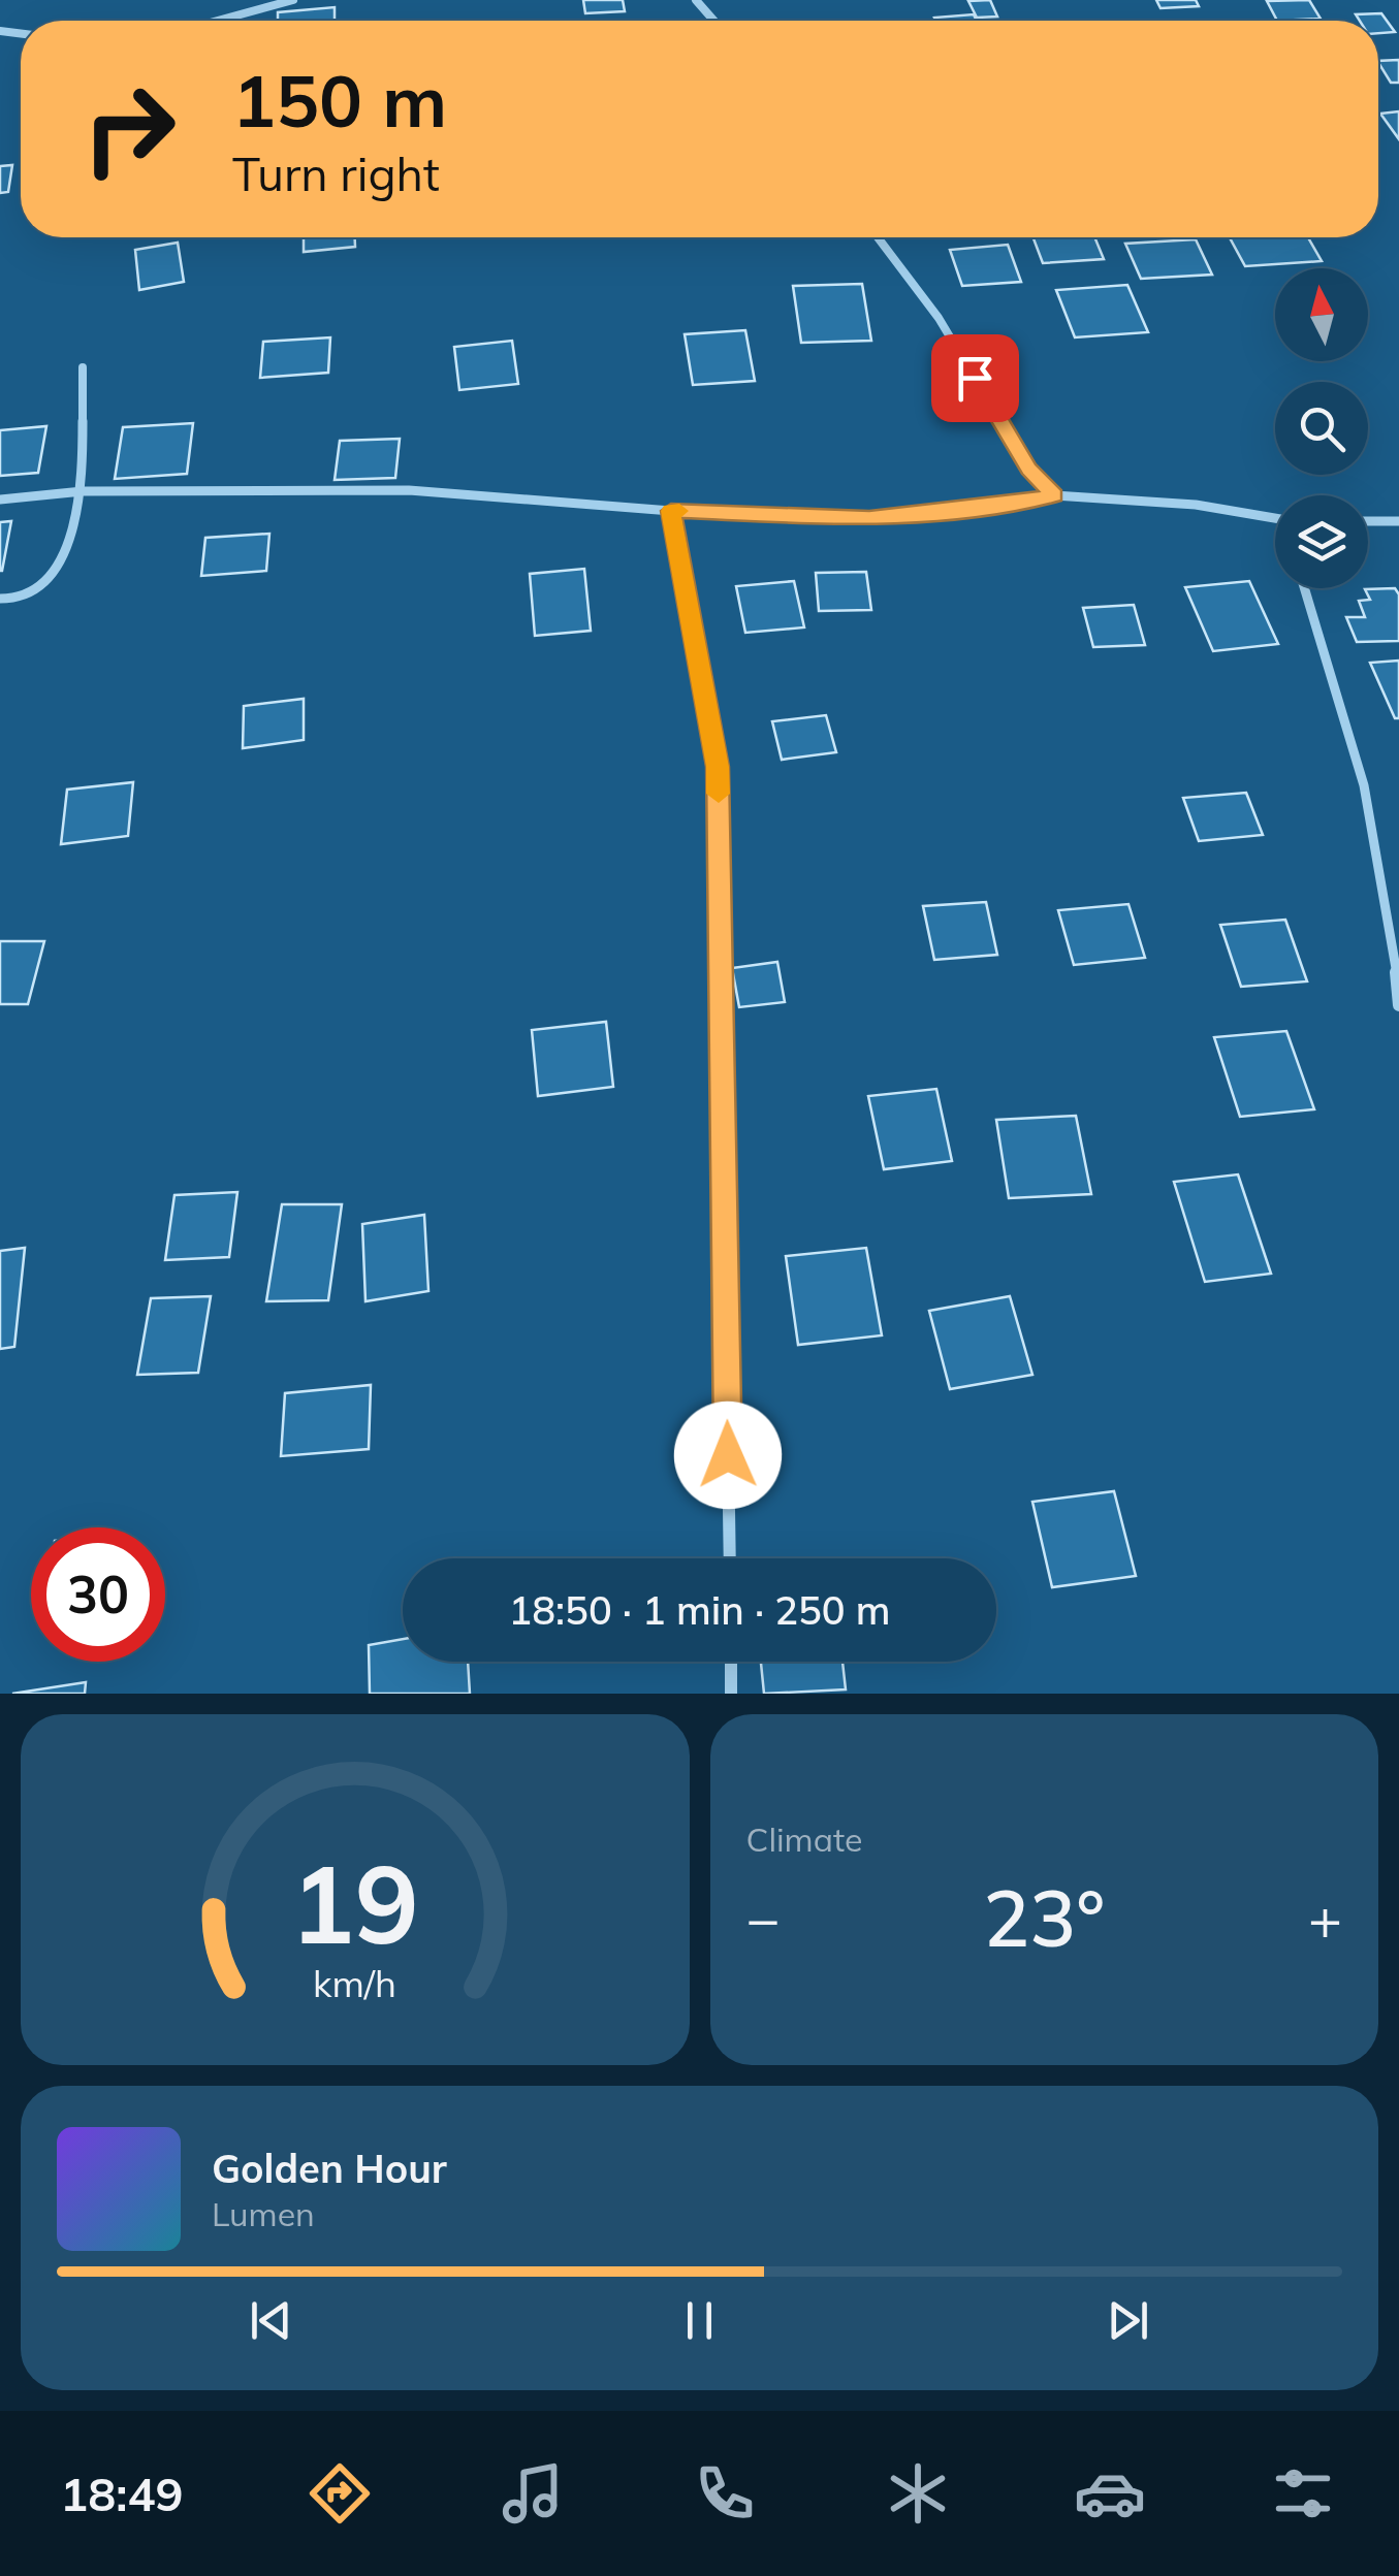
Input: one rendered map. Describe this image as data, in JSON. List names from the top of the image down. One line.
{"north":"top","page":{"turn":["150 m","Turn right"],"limit":"30","trip":"18:50 · 1 min · 250 m","tile":"Climate","heat":["−","23°","+"],"song":["Golden Hour","Lumen"],"tabs":"18:49","gauge":["19","km/h"]}}
